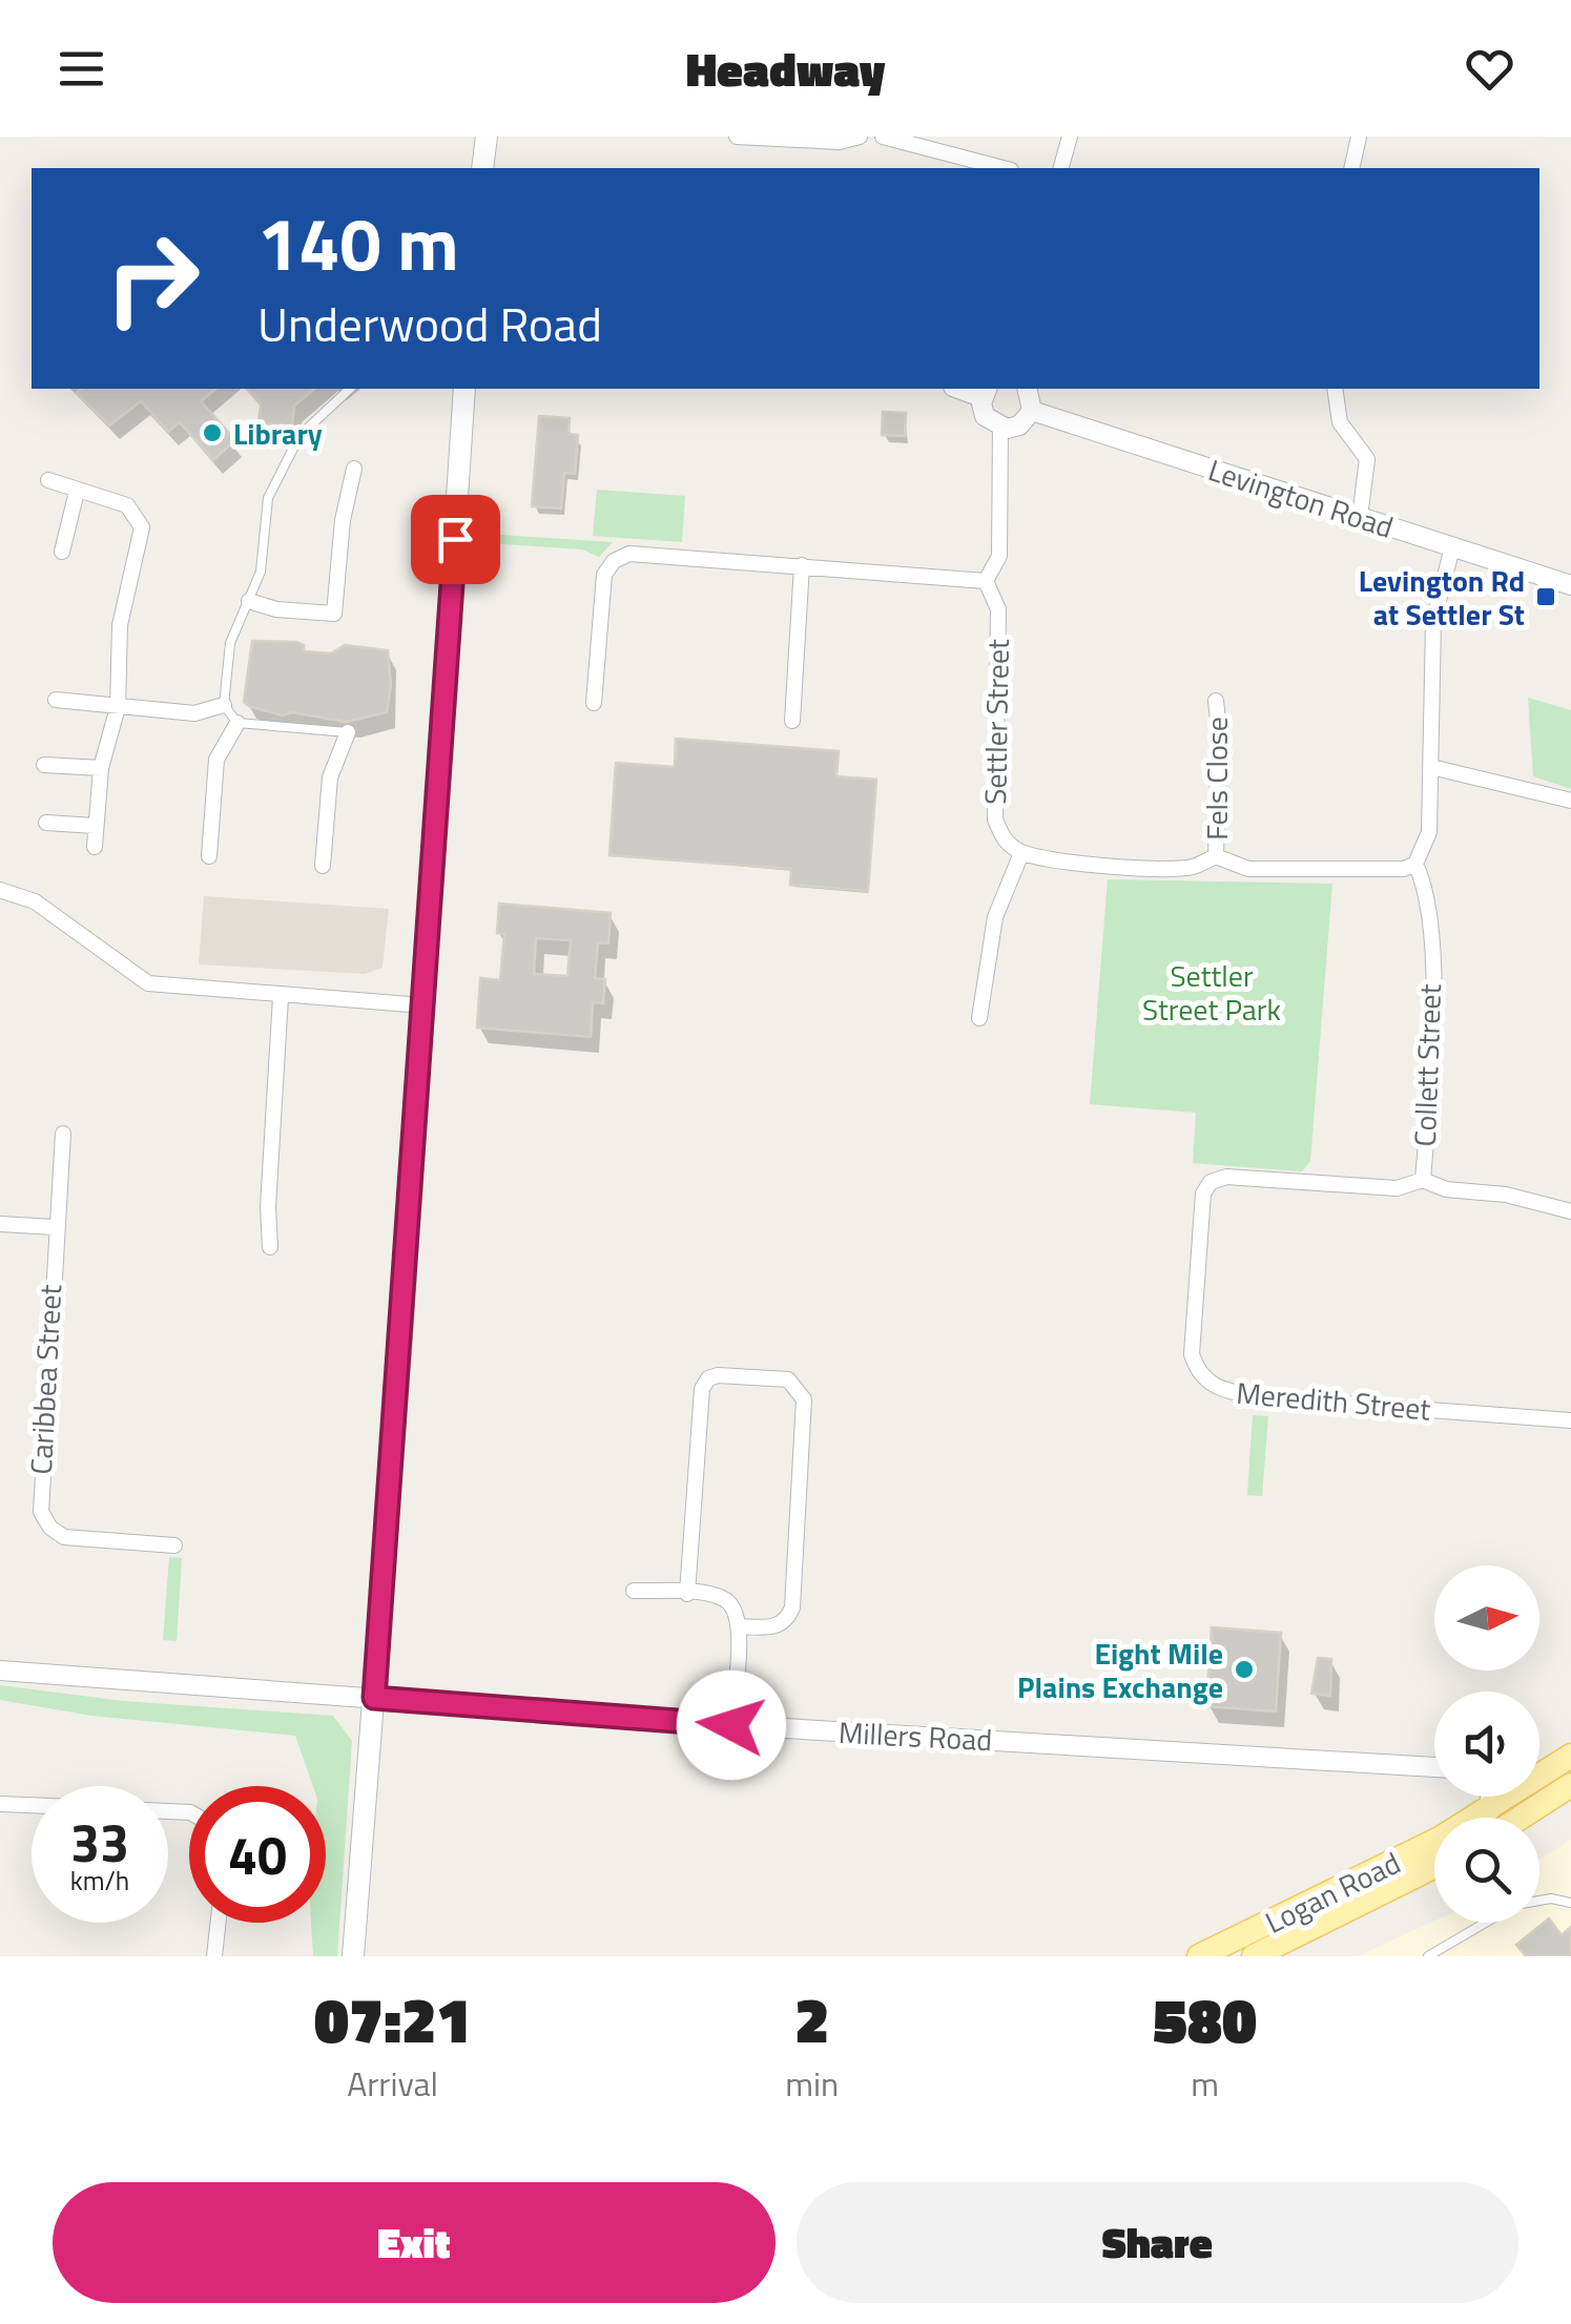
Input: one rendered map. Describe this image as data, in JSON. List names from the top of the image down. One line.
{"streets":{"main road":["Logan Road"],"street":["Levington Road","Settler Street","Fels Close","Collett Street","Caribbea Street","Meredith Street","Millers Road"]},"crossings":[["Collett Street","Meredith Street"]],"parks":["Settler Street Park"],"places":{"other":["Library","Eight Mile Plains Exchange"],"transit":["Levington Rd at Settler St"]},"north":"right","page":{"header":"Headway","turn":["140 m","Underwood Road"],"speed":"33 km/h","limit":"40","eta":["07:21","Arrival","2","min","580","m"],"buttons":["Exit","Share"]}}
